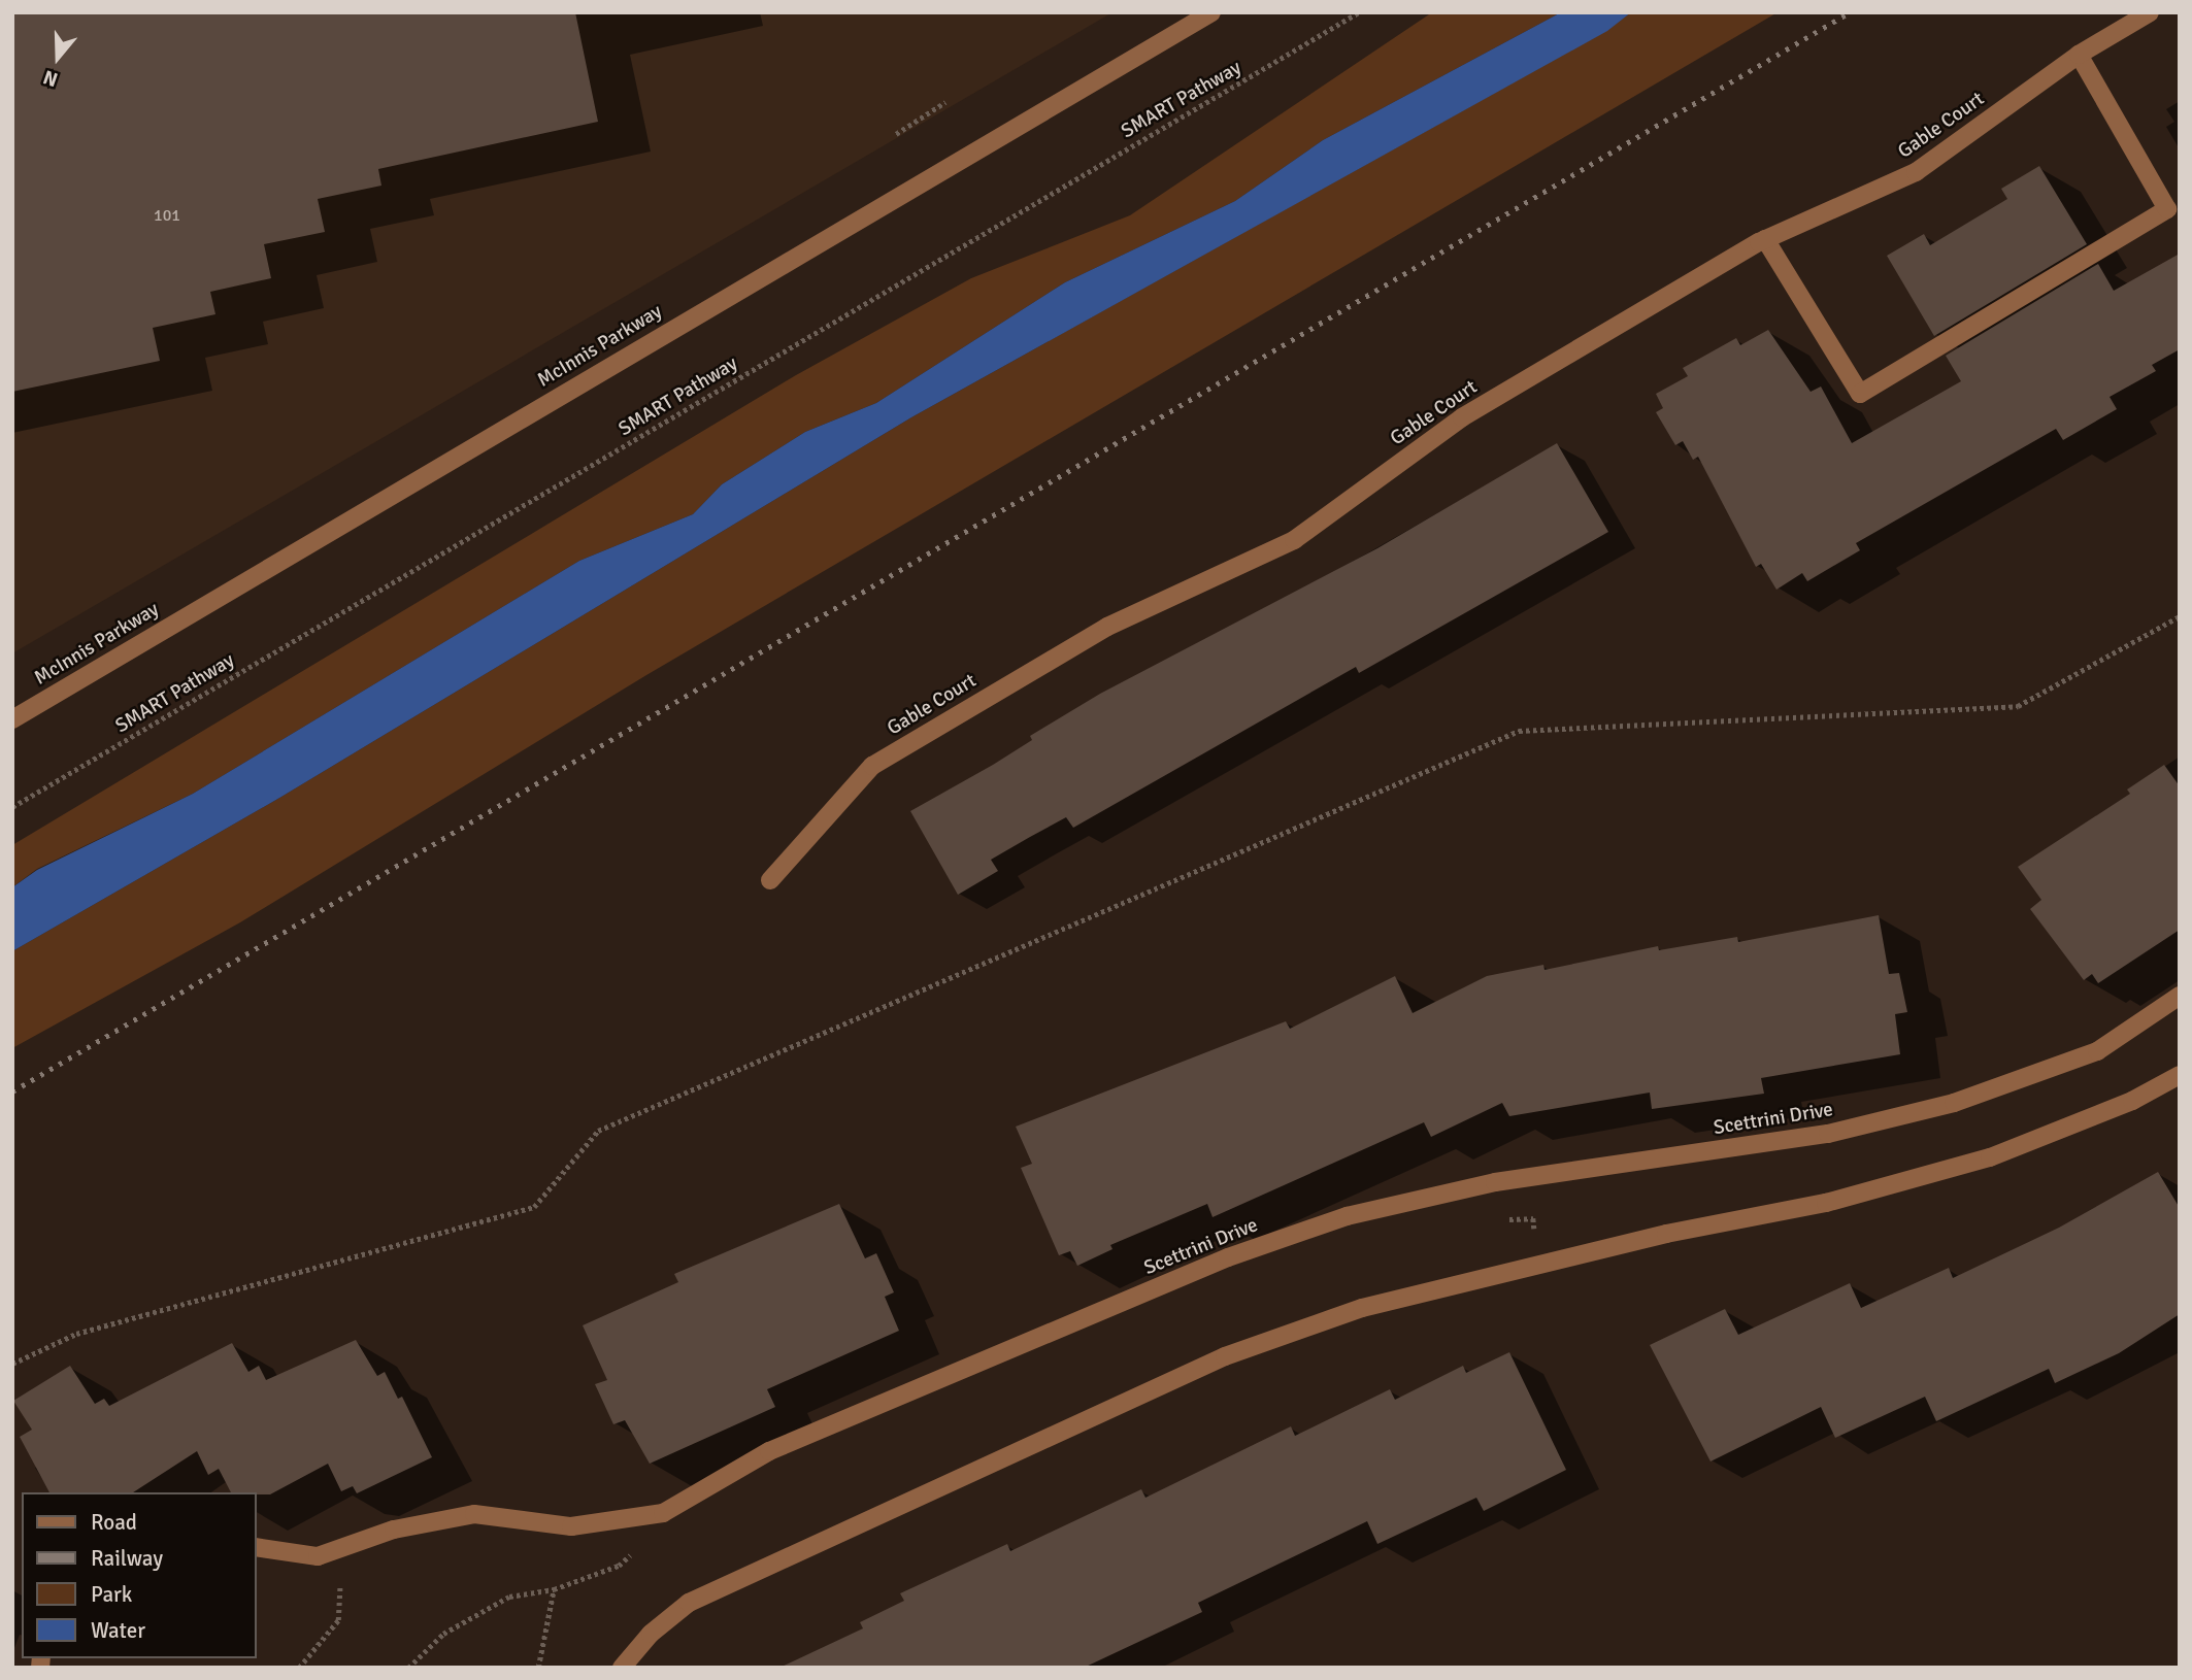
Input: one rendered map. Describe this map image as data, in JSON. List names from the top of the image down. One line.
{"streets":{"street":["Gable Court","McInnis Parkway","Scettrini Drive"],"path":["SMART Pathway"]},"house_numbers":["101"],"legend":["Road","Railway","Park","Water"],"north":"bottom"}
